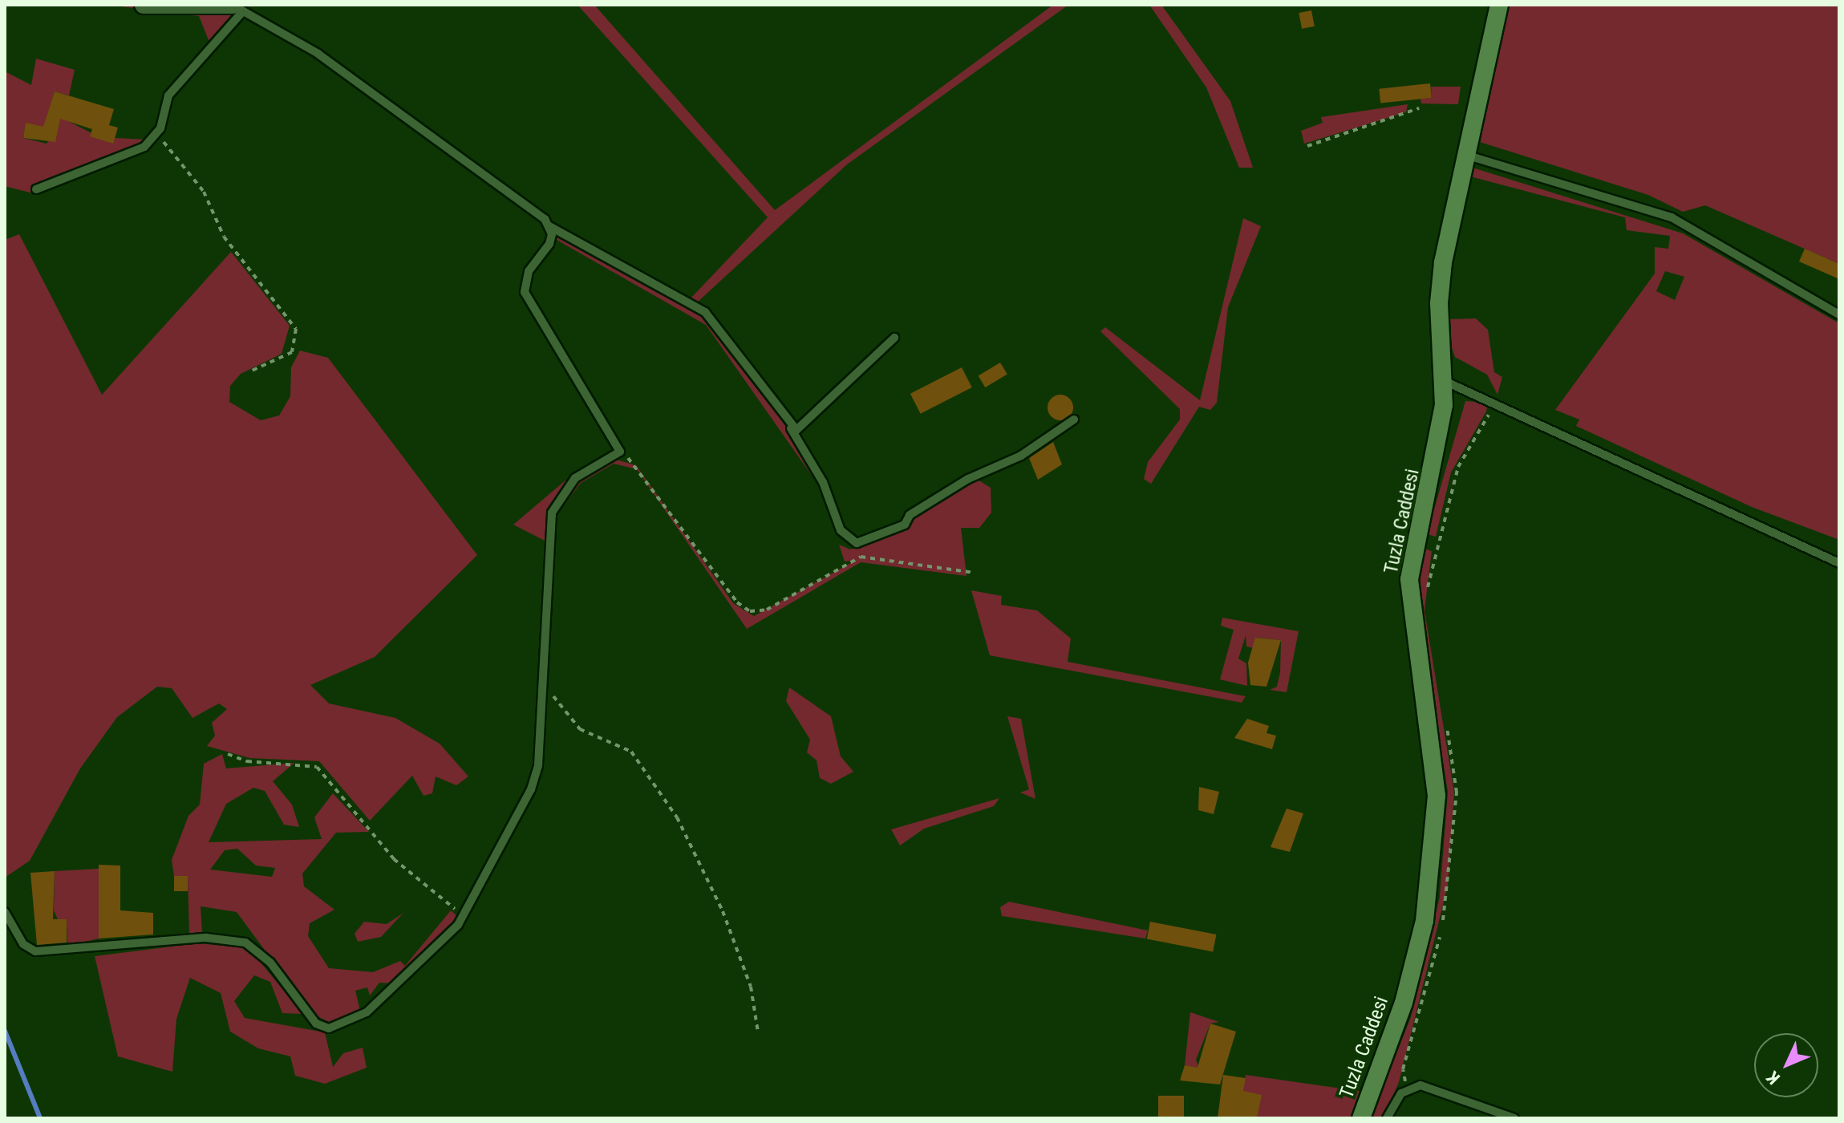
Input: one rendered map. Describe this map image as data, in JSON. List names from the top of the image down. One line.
{"streets":{"main road":["Tuzla Caddesi"]},"north":"bottom left"}
